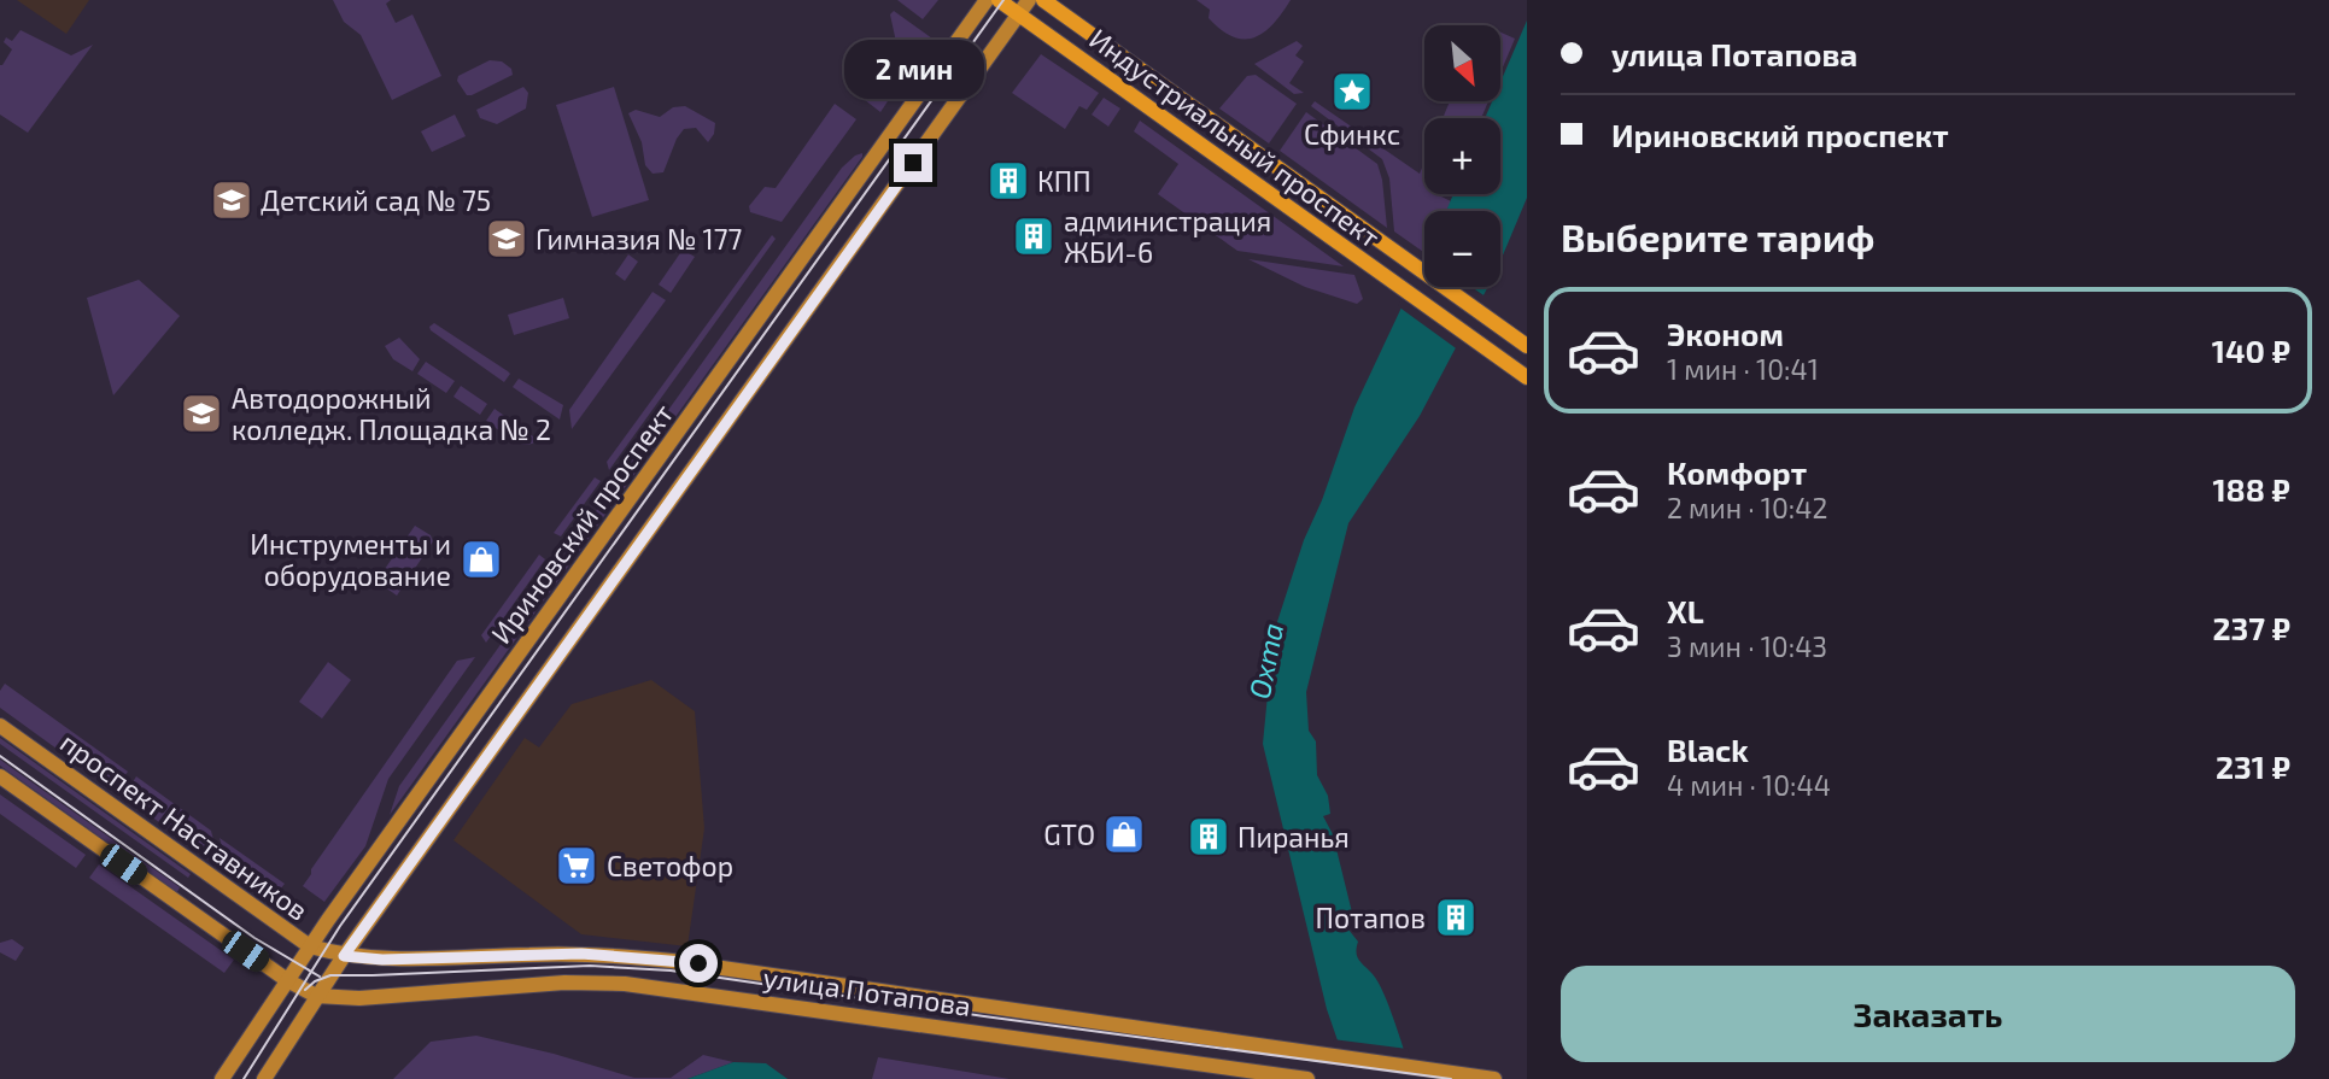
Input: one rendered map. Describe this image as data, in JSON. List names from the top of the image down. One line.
{"streets":{"main road":["Индустриальный проспект","Ириновский проспект","проспект Наставников","улица Потапова"]},"crossings":[["Ириновский проспект","проспект Наставников"],["проспект Наставников","улица Потапова"]],"water":["Охта"],"places":{"place":["Сфинкс"],"building":["КПП","администрация ЖБИ-6","Пиранья","Потапов"],"school or university":["Детский сад № 75","Гимназия № 177","Автодорожный колледж. Площадка № 2"],"shop":["Инструменты и оборудование","GTO"],"supermarket":["Светофор"]},"north":"bottom right","page":{"banner":["улица Потапова","Ириновский проспект"],"map_buttons":["+","−"],"bubble":"2 мин","heading":"Выберите тариф","list":[{"name":"Эконом","note":"1 мин · 10:41","value":"140 ₽"},{"name":"Комфорт","note":"2 мин · 10:42","value":"188 ₽"},{"name":"XL","note":"3 мин · 10:43","value":"237 ₽"},{"name":"Black","note":"4 мин · 10:44","value":"231 ₽"}],"buttons":"Заказать"}}
